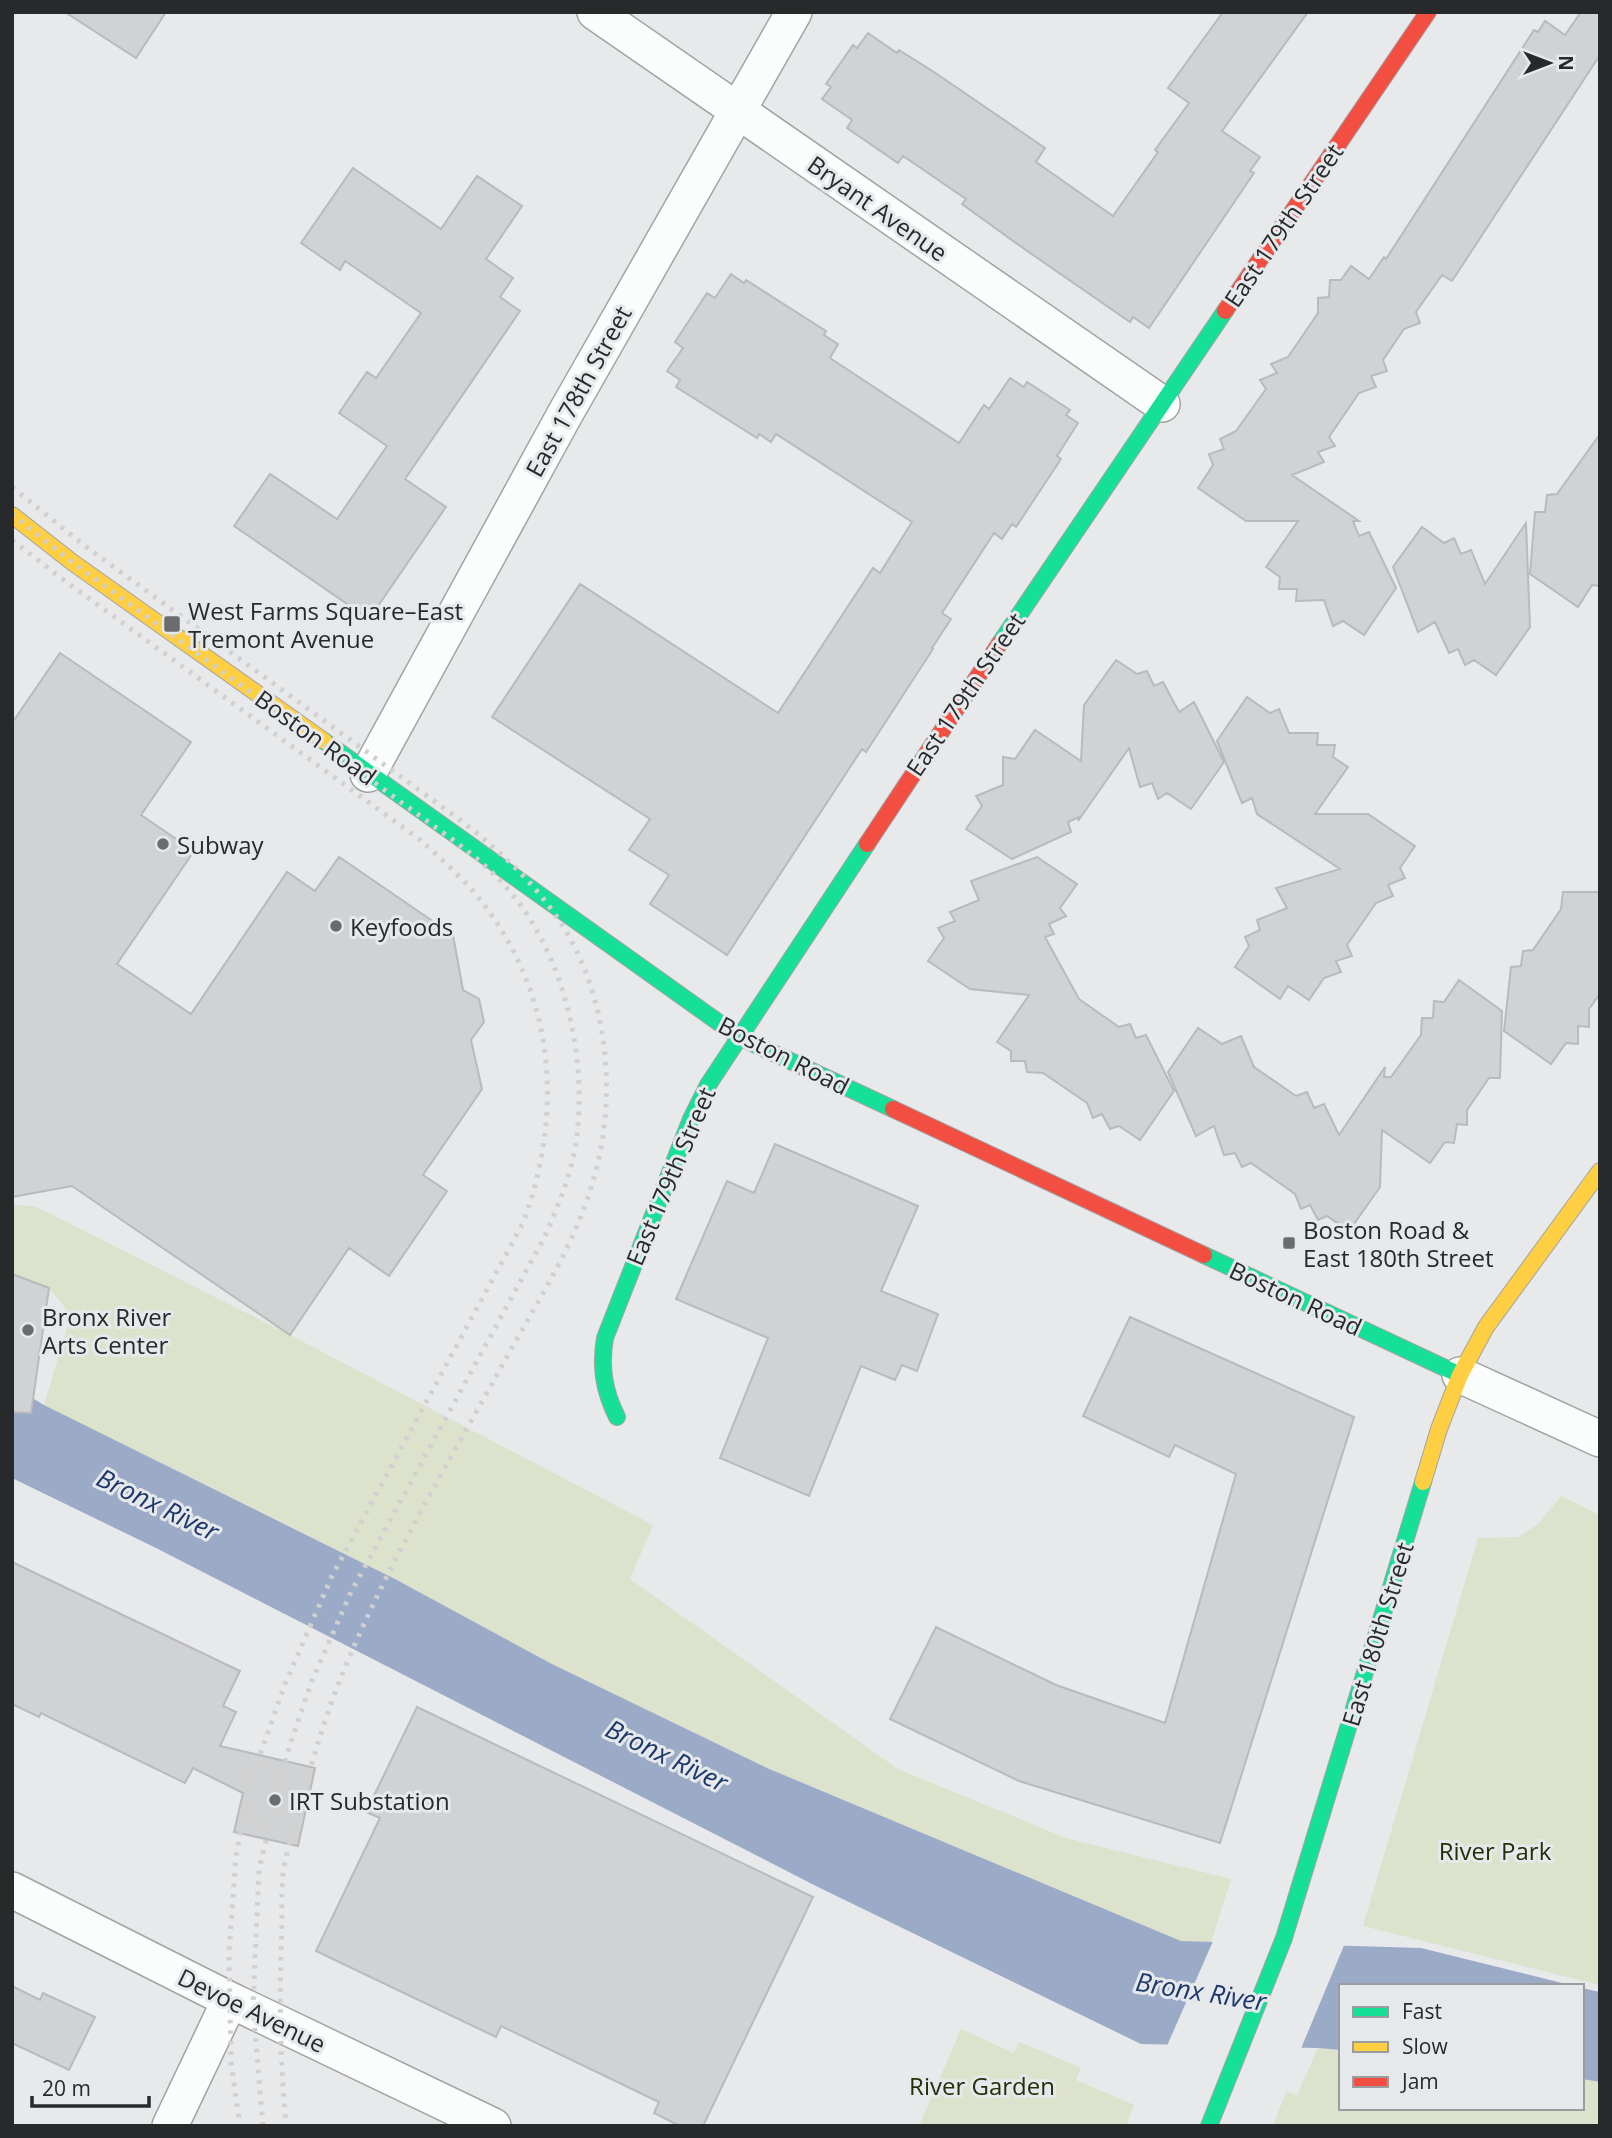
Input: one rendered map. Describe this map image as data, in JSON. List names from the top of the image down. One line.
{"streets":{"street":["Bryant Avenue","East 179th Street","East 178th Street","Boston Road","East 180th Street","Devoe Avenue"]},"crossings":[["Bryant Avenue","East 179th Street"],["Bryant Avenue","East 178th Street"],["East 179th Street","Boston Road"],["East 178th Street","Boston Road"],["Boston Road","East 180th Street"]],"water":["Bronx River"],"parks":["River Park","River Garden"],"places":{"transit":["West Farms Square–East Tremont Avenue","Boston Road & East 180th Street"],"other":["Subway","Keyfoods","Bronx River Arts Center","IRT Substation"]},"legend":["Fast","Slow","Jam"],"scale_bar":"20 m","north":"right"}
